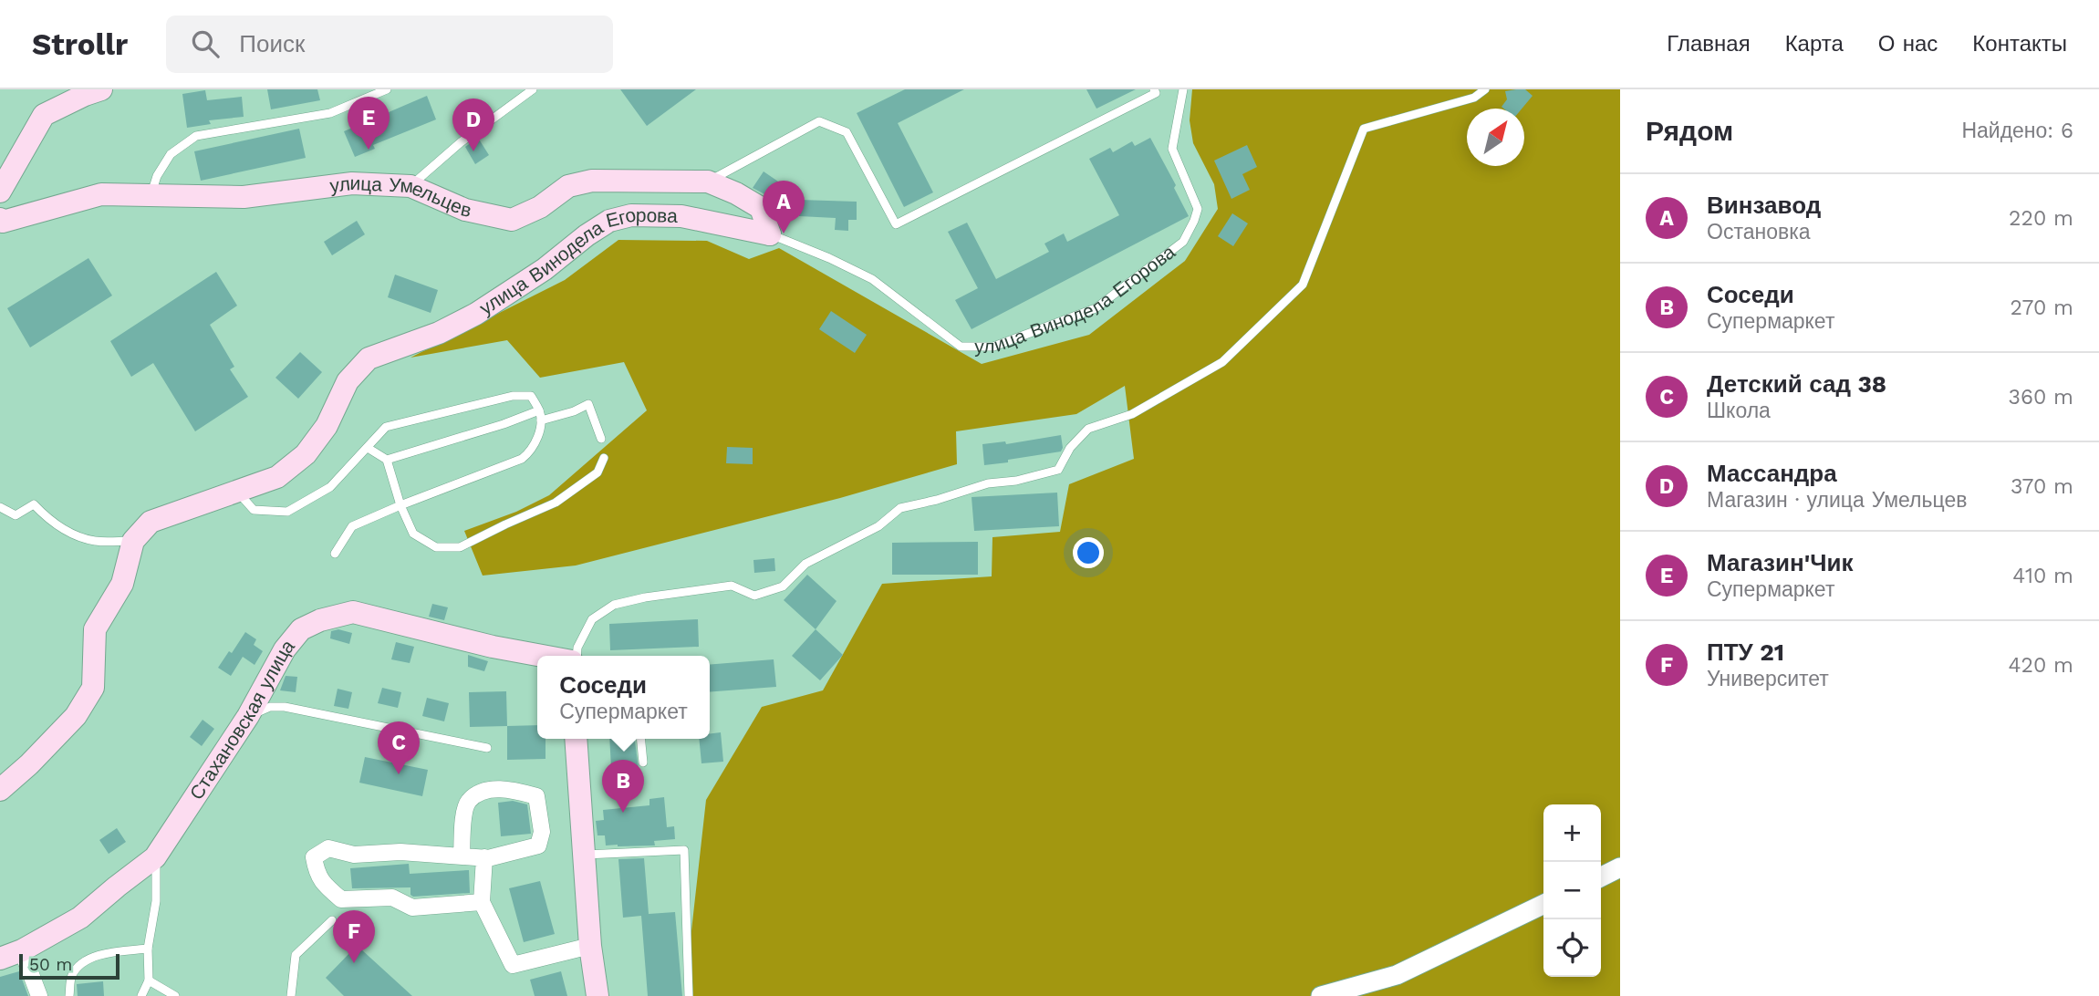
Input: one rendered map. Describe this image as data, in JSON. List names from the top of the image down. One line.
{"streets":{"main road":["улица Умельцев","улица Винодела Егорова","Стахановская улица"]},"crossings":[["улица Умельцев","улица Винодела Егорова"]],"scale_bar":"50 m","north":"top right","page":{"header":"Strollr","search":"Поиск","nav":["Главная","Карта","О нас","Контакты"],"heading":["Рядом","Найдено: 6"],"pins":["E","D","A","C","B","F"],"list":[{"mark":"A","name":"Винзавод","note":"Остановка","value":"220 m"},{"mark":"B","name":"Соседи","note":"Супермаркет","value":"270 m"},{"mark":"C","name":"Детский сад 38","note":"Школа","value":"360 m"},{"mark":"D","name":"Массандра","note":"Магазин · улица Умельцев","value":"370 m"},{"mark":"E","name":"Магазин'Чик","note":"Супермаркет","value":"410 m"},{"mark":"F","name":"ПТУ 21","note":"Университет","value":"420 m"}],"popup":["Соседи","Супермаркет"],"map_buttons":["+","−"],"scale":"50 m"}}
